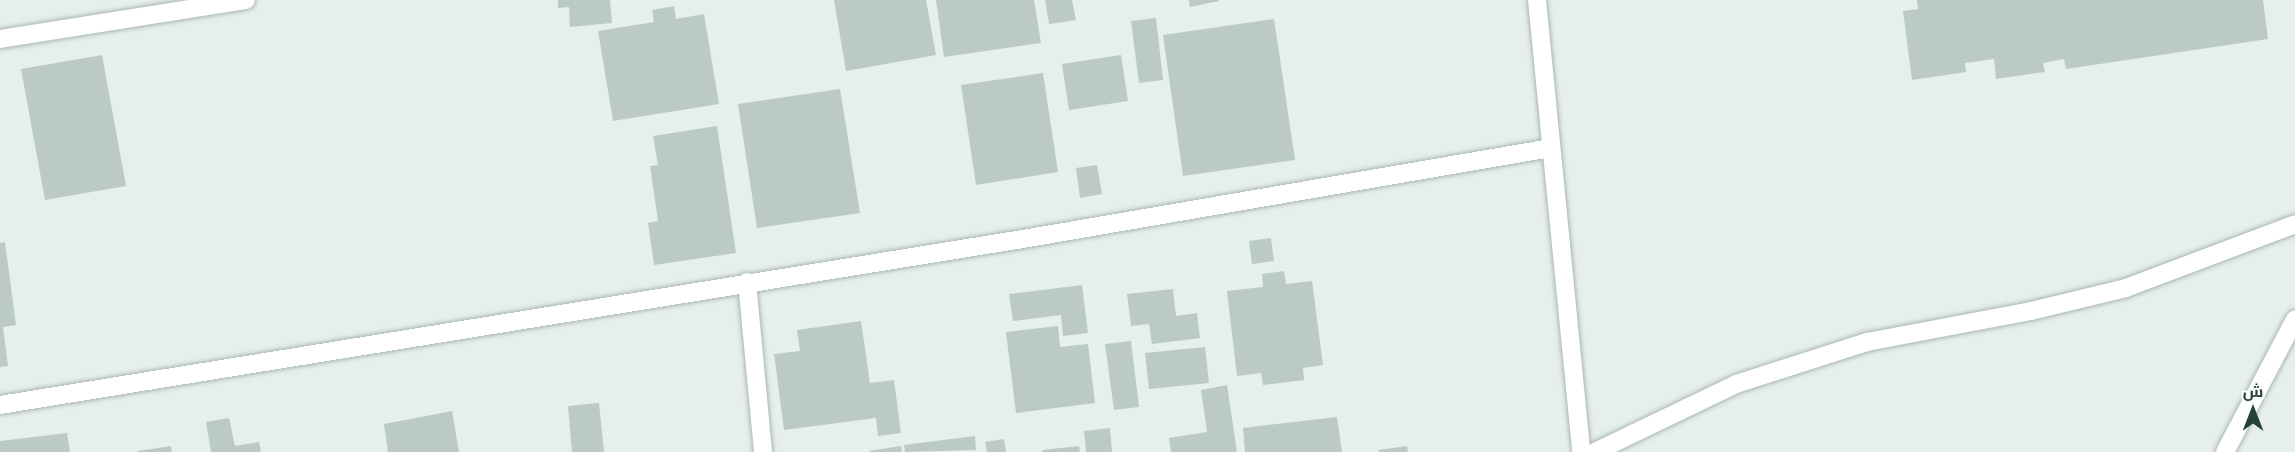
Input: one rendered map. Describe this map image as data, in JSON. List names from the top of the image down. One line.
{"north":"top"}
